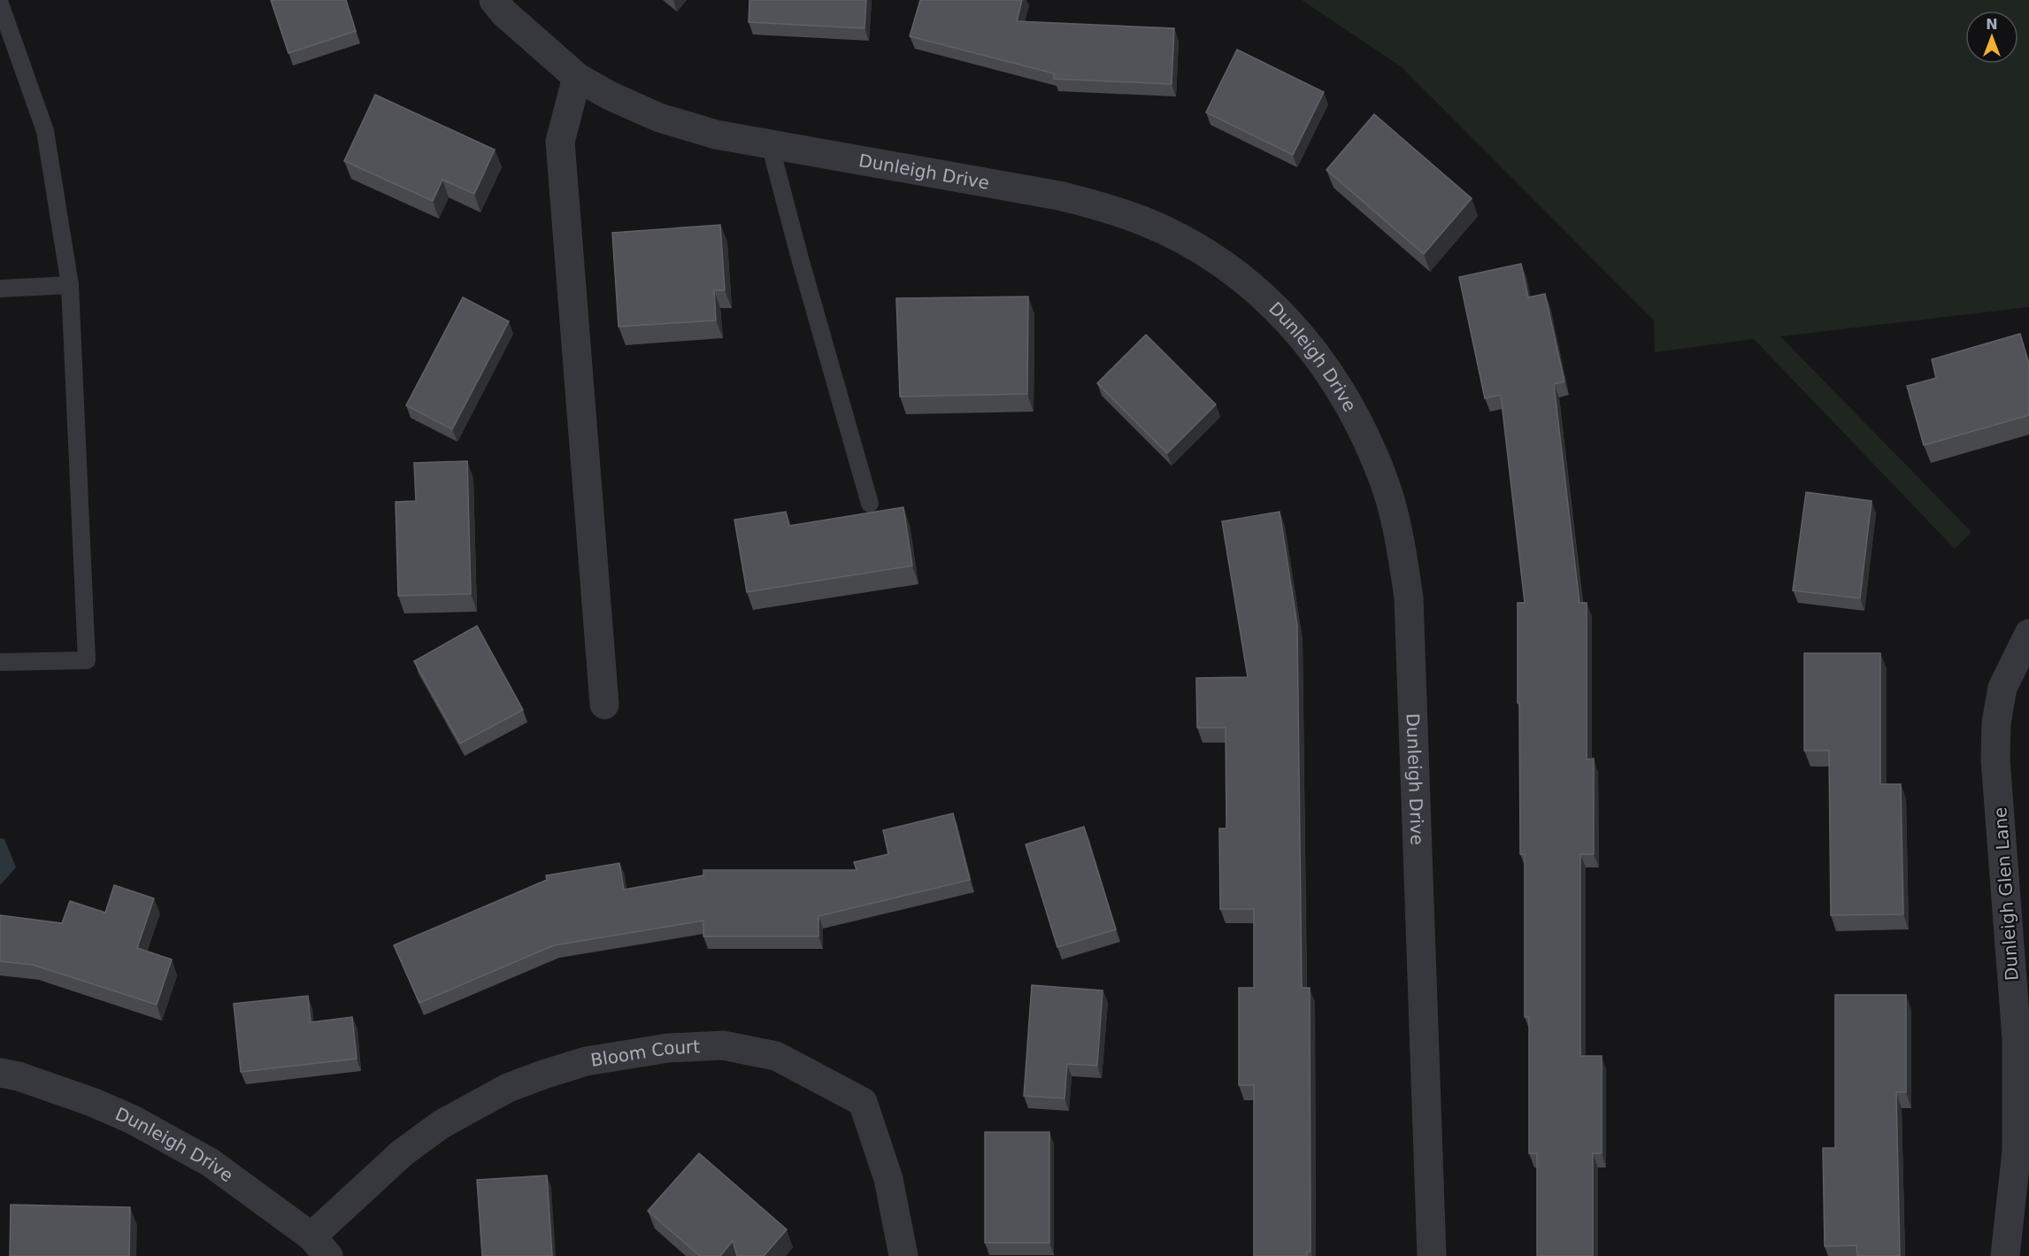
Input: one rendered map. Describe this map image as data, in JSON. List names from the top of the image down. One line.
{"streets":{"street":["Dunleigh Drive","Dunleigh Glen Lane","Bloom Court"]},"crossings":[["Dunleigh Drive","Bloom Court"]],"north":"top"}
